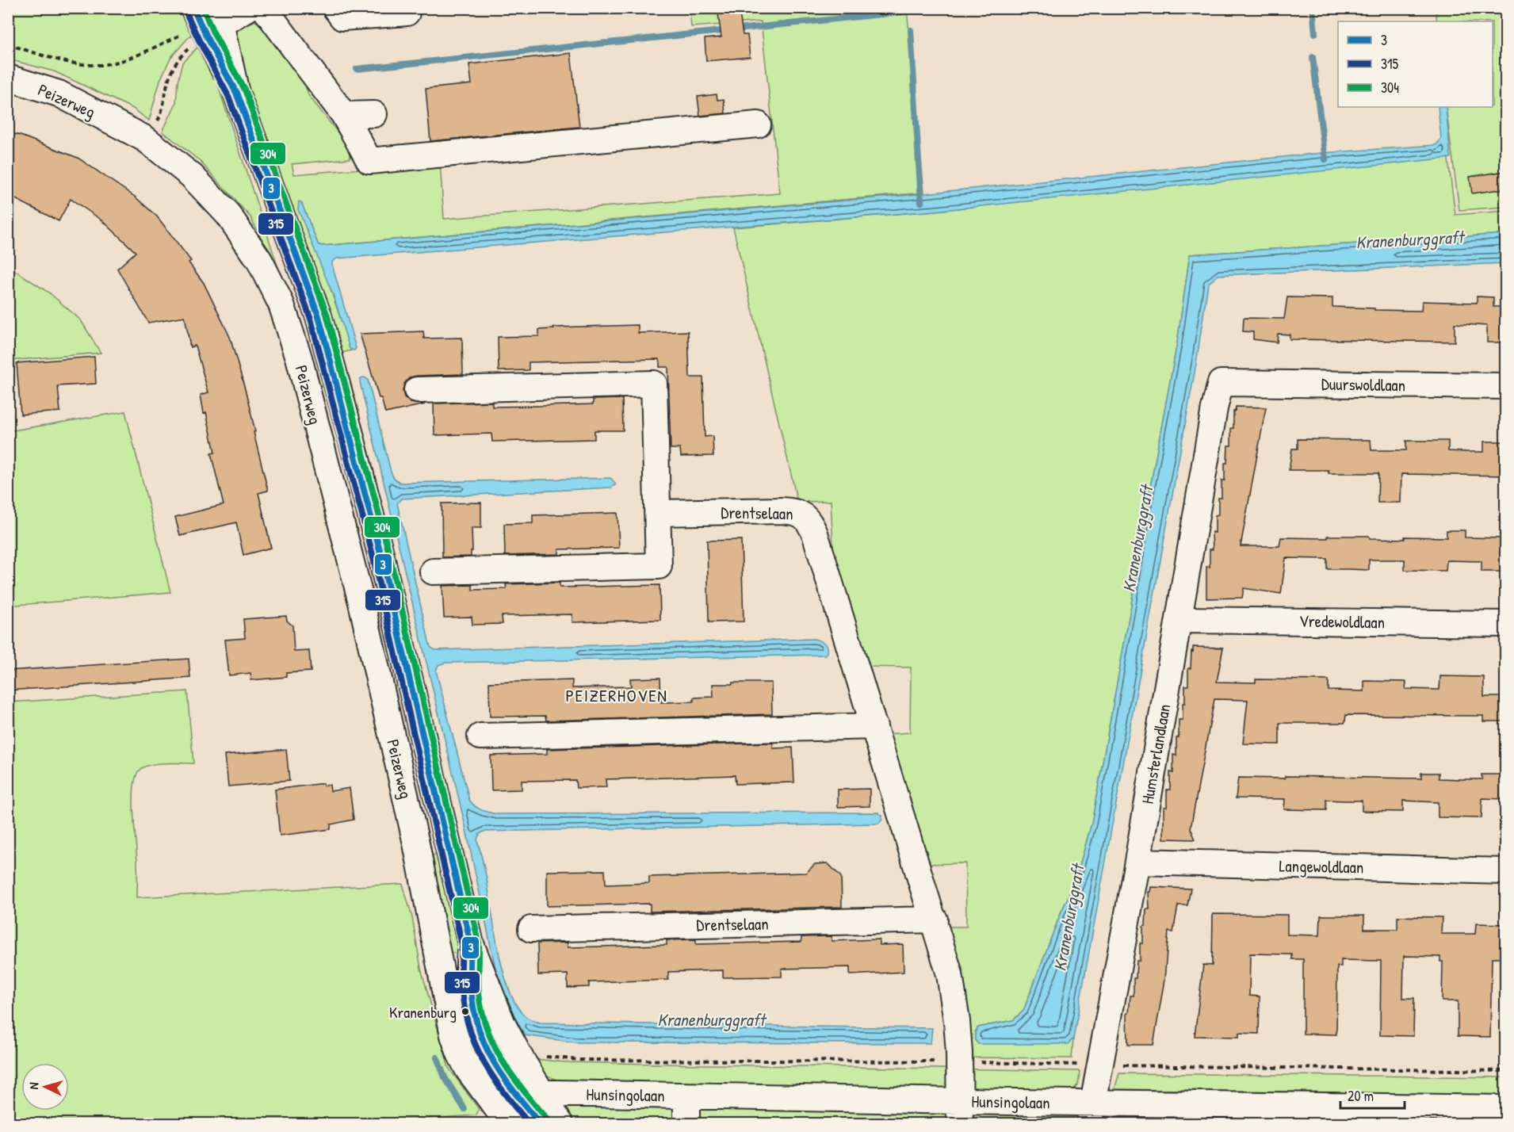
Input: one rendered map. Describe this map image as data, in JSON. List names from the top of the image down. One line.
{"streets":{"street":["Peizerweg","Duurswoldlaan","Drentselaan","Vredewoldlaan","Humsterlandlaan","Langewoldlaan","Hunsingolaan"]},"crossings":[["Peizerweg","Hunsingolaan"],["Duurswoldlaan","Humsterlandlaan"],["Drentselaan","Hunsingolaan"],["Vredewoldlaan","Humsterlandlaan"],["Humsterlandlaan","Langewoldlaan"],["Humsterlandlaan","Hunsingolaan"]],"districts":["PEIZERHOVEN"],"water":["Kranenburggraft"],"places":["Kranenburg"],"lines":["transit line 3","transit line 304","transit line 315"],"legend":["3","315","304"],"scale_bar":"20 m","north":"left"}
